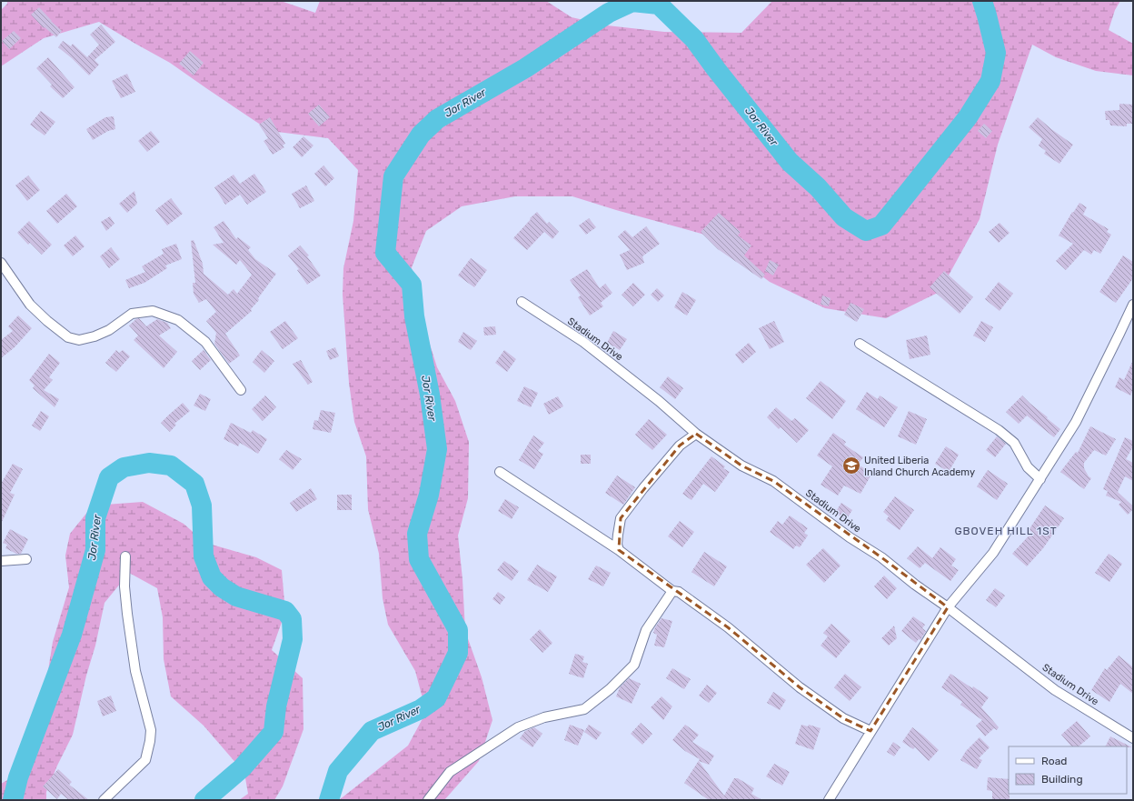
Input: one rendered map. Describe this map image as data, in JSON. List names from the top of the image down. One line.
{"streets":{"street":["Stadium Drive"]},"districts":["GBOVEH HILL 1ST"],"water":["Jor River"],"places":{"school or university":["United Liberia Inland Church Academy"]},"legend":["Road","Building"]}
